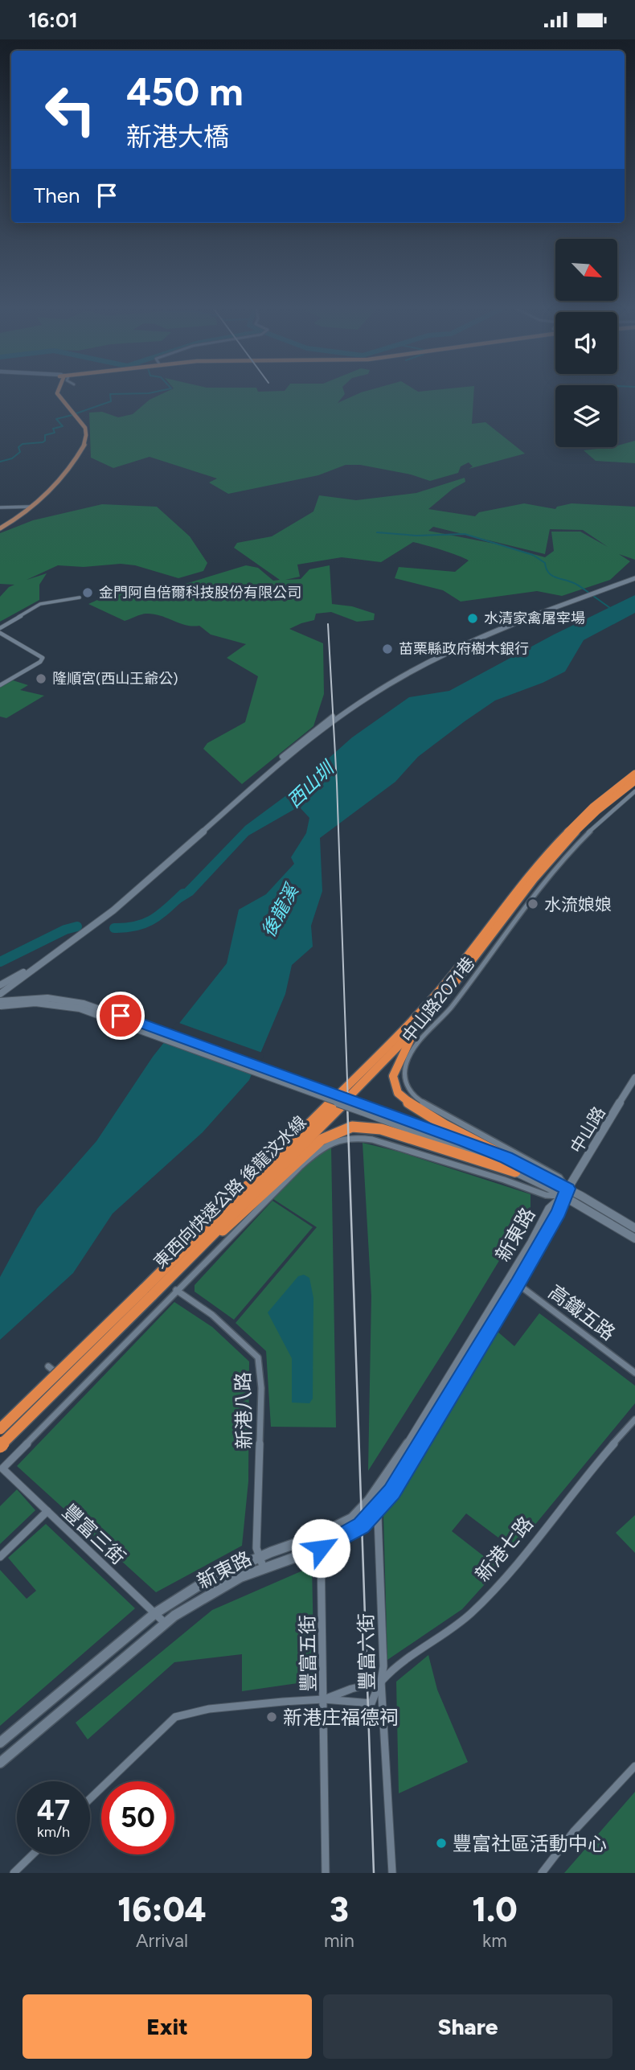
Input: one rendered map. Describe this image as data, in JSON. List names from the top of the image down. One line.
{"streets":{"highway":["東西向快速公路 後龍汶水線"],"street":["中山路2071巷","中山路","新東路","高鐵五路","新港八路","豐富三街","新港七路","豐富六街","豐富五街"]},"crossings":[["中山路2071巷","中山路"],["中山路2071巷","新東路"],["中山路","新東路"],["新東路","高鐵五路"],["新東路","新港八路"],["新東路","豐富三街"],["新東路","豐富六街"],["新東路","豐富五街"],["新港七路","豐富六街"],["新港七路","豐富五街"]],"water":["西山圳","後龍溪"],"places":["金門阿自倍爾科技股份有限公司","水清家禽屠宰場","苗栗縣政府樹木銀行","隆順宮(西山王爺公)","水流娘娘","新港庄福德祠","豐富社區活動中心"],"north":"bottom right","page":{"status":"16:01","turn":["450 m","新港大橋"],"then":"Then","speed":"47 km/h","limit":"50","eta":["16:04","Arrival","3","min","1.0","km"],"buttons":["Exit","Share"]}}
